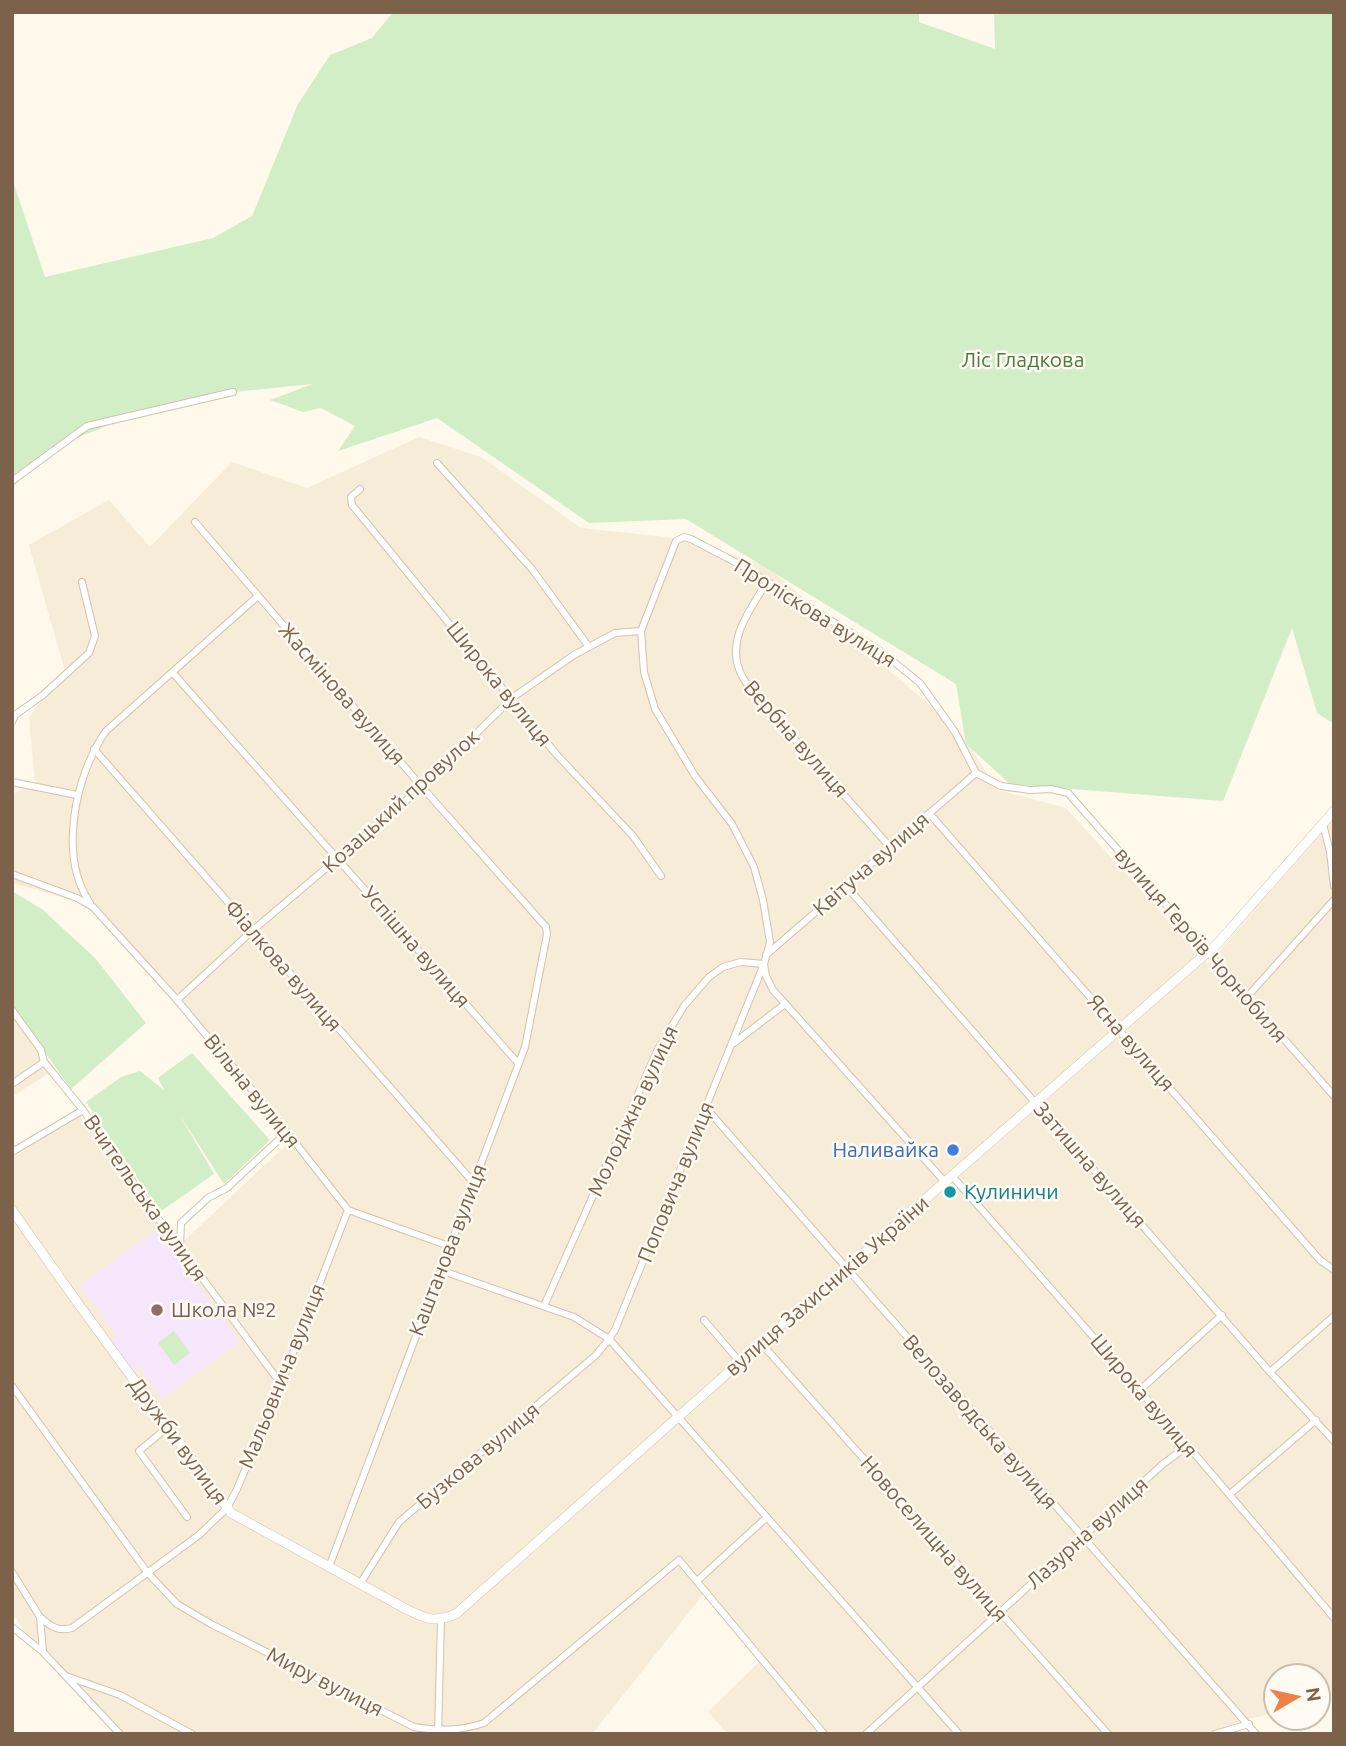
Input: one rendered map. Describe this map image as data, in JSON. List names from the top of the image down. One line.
{"streets":{"street":["Проліскова вулиця","Широка вулиця","Жасмінова вулиця","Вербна вулиця","Козацький провулок","Квітуча вулиця","вулиця Героїв Чорнобиля","Успішна вулиця","Фіалкова вулиця","Ясна вулиця","Вільна вулиця","Молодіжна вулиця","Затишна вулиця","Поповича вулиця","Вчительська вулиця","Каштанова вулиця","вулиця Захисників України","Мальовнича вулиця","Велозаводська вулиця","Дружби вулиця","Бузкова вулиця","Лазурна вулиця","Новоселищна вулиця","Миру вулиця"]},"crossings":[["Проліскова вулиця","Вербна вулиця"],["Проліскова вулиця","Квітуча вулиця"],["Проліскова вулиця","вулиця Героїв Чорнобиля"],["Проліскова вулиця","Поповича вулиця"],["Широка вулиця","Козацький провулок"],["Широка вулиця","Молодіжна вулиця"],["Широка вулиця","Поповича вулиця"],["Широка вулиця","вулиця Захисників України"],["Широка вулиця","Лазурна вулиця"],["Жасмінова вулиця","Козацький провулок"],["Жасмінова вулиця","Каштанова вулиця"],["Вербна вулиця","Квітуча вулиця"],["Козацький провулок","Успішна вулиця"],["Козацький провулок","Фіалкова вулиця"],["Козацький провулок","Вільна вулиця"],["Козацький провулок","Поповича вулиця"],["Квітуча вулиця","вулиця Героїв Чорнобиля"],["Квітуча вулиця","Ясна вулиця"],["Квітуча вулиця","Затишна вулиця"],["Квітуча вулиця","Поповича вулиця"],["вулиця Героїв Чорнобиля","вулиця Захисників України"],["Успішна вулиця","Каштанова вулиця"],["Фіалкова вулиця","Каштанова вулиця"],["Ясна вулиця","вулиця Захисників України"],["Вільна вулиця","Мальовнича вулиця"],["Молодіжна вулиця","Поповича вулиця"],["Затишна вулиця","вулиця Захисників України"],["Поповича вулиця","Велозаводська вулиця"],["Поповича вулиця","Бузкова вулиця"],["Вчительська вулиця","Мальовнича вулиця"],["Каштанова вулиця","Дружби вулиця"],["вулиця Захисників України","Велозаводська вулиця"],["вулиця Захисників України","Дружби вулиця"],["вулиця Захисників України","Новоселищна вулиця"],["Мальовнича вулиця","Дружби вулиця"],["Мальовнича вулиця","Миру вулиця"],["Велозаводська вулиця","Лазурна вулиця"],["Дружби вулиця","Бузкова вулиця"],["Лазурна вулиця","Новоселищна вулиця"]],"parks":["Ліс Гладкова"],"places":["Наливайка","Кулиничи","Школа №2"],"north":"right"}
